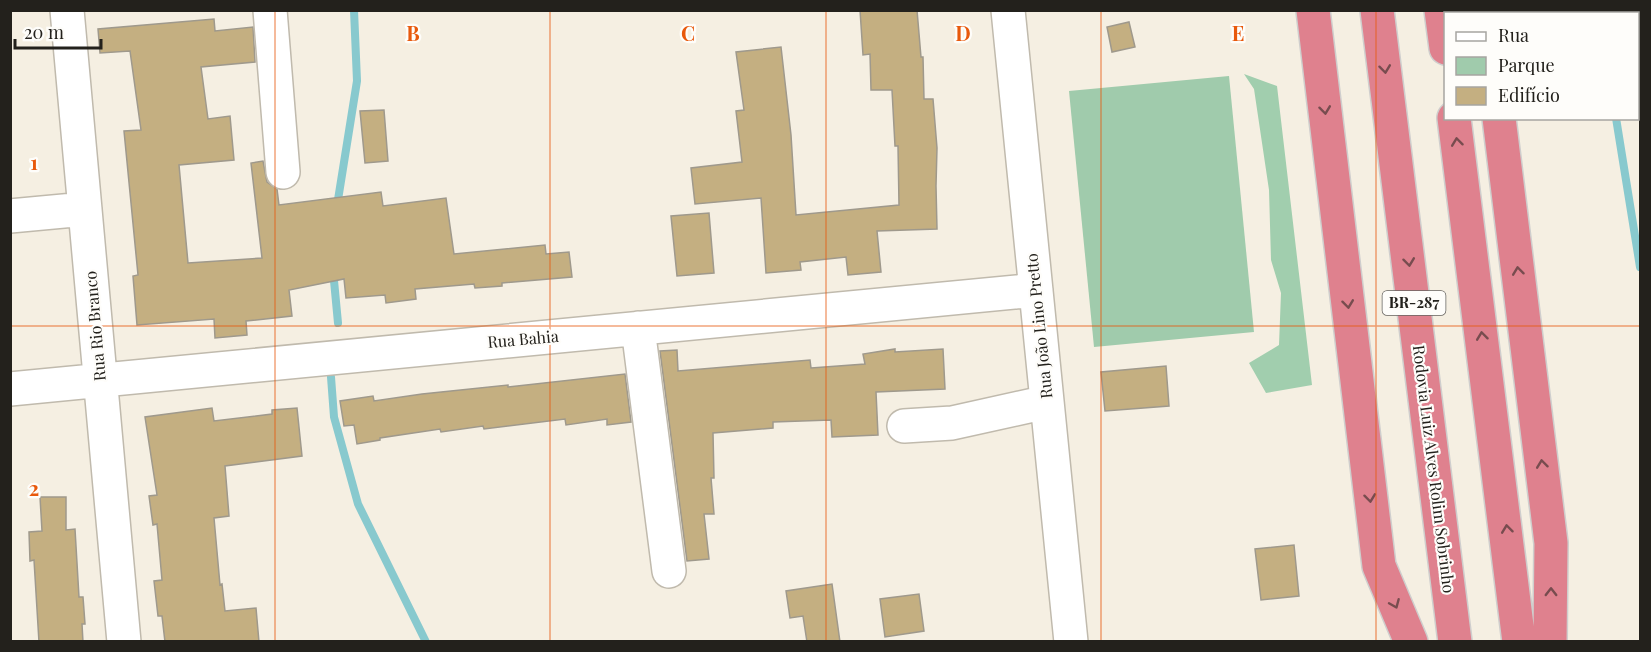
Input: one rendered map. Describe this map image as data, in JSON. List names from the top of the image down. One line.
{"streets":{"highway":["BR-287","Rodovia Luiz Alves Rolim Sobrinho"],"street":["Rua Rio Branco","Rua João Lino Pretto","Rua Bahia"]},"crossings":[["Rua Rio Branco","Rua Bahia"],["Rua João Lino Pretto","Rua Bahia"]],"legend":["Rua","Parque","Edifício"],"scale_bar":"20 m","grid":{"columns":["B","C","D","E"],"rows":["1","2"]}}
